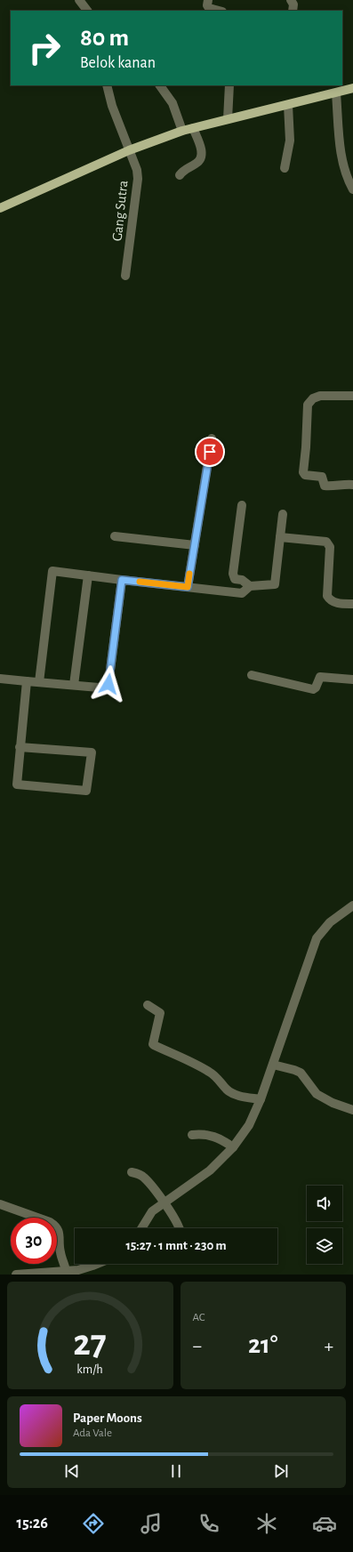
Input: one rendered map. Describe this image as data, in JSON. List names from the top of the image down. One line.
{"streets":{"street":["Gang Sutra"]},"page":{"turn":["80 m","Belok kanan"],"limit":"30","trip":"15:27 · 1 mnt · 230 m","tile":"AC","heat":["−","21°","+"],"song":["Paper Moons","Ada Vale"],"tabs":"15:26","gauge":["27","km/h"]}}
